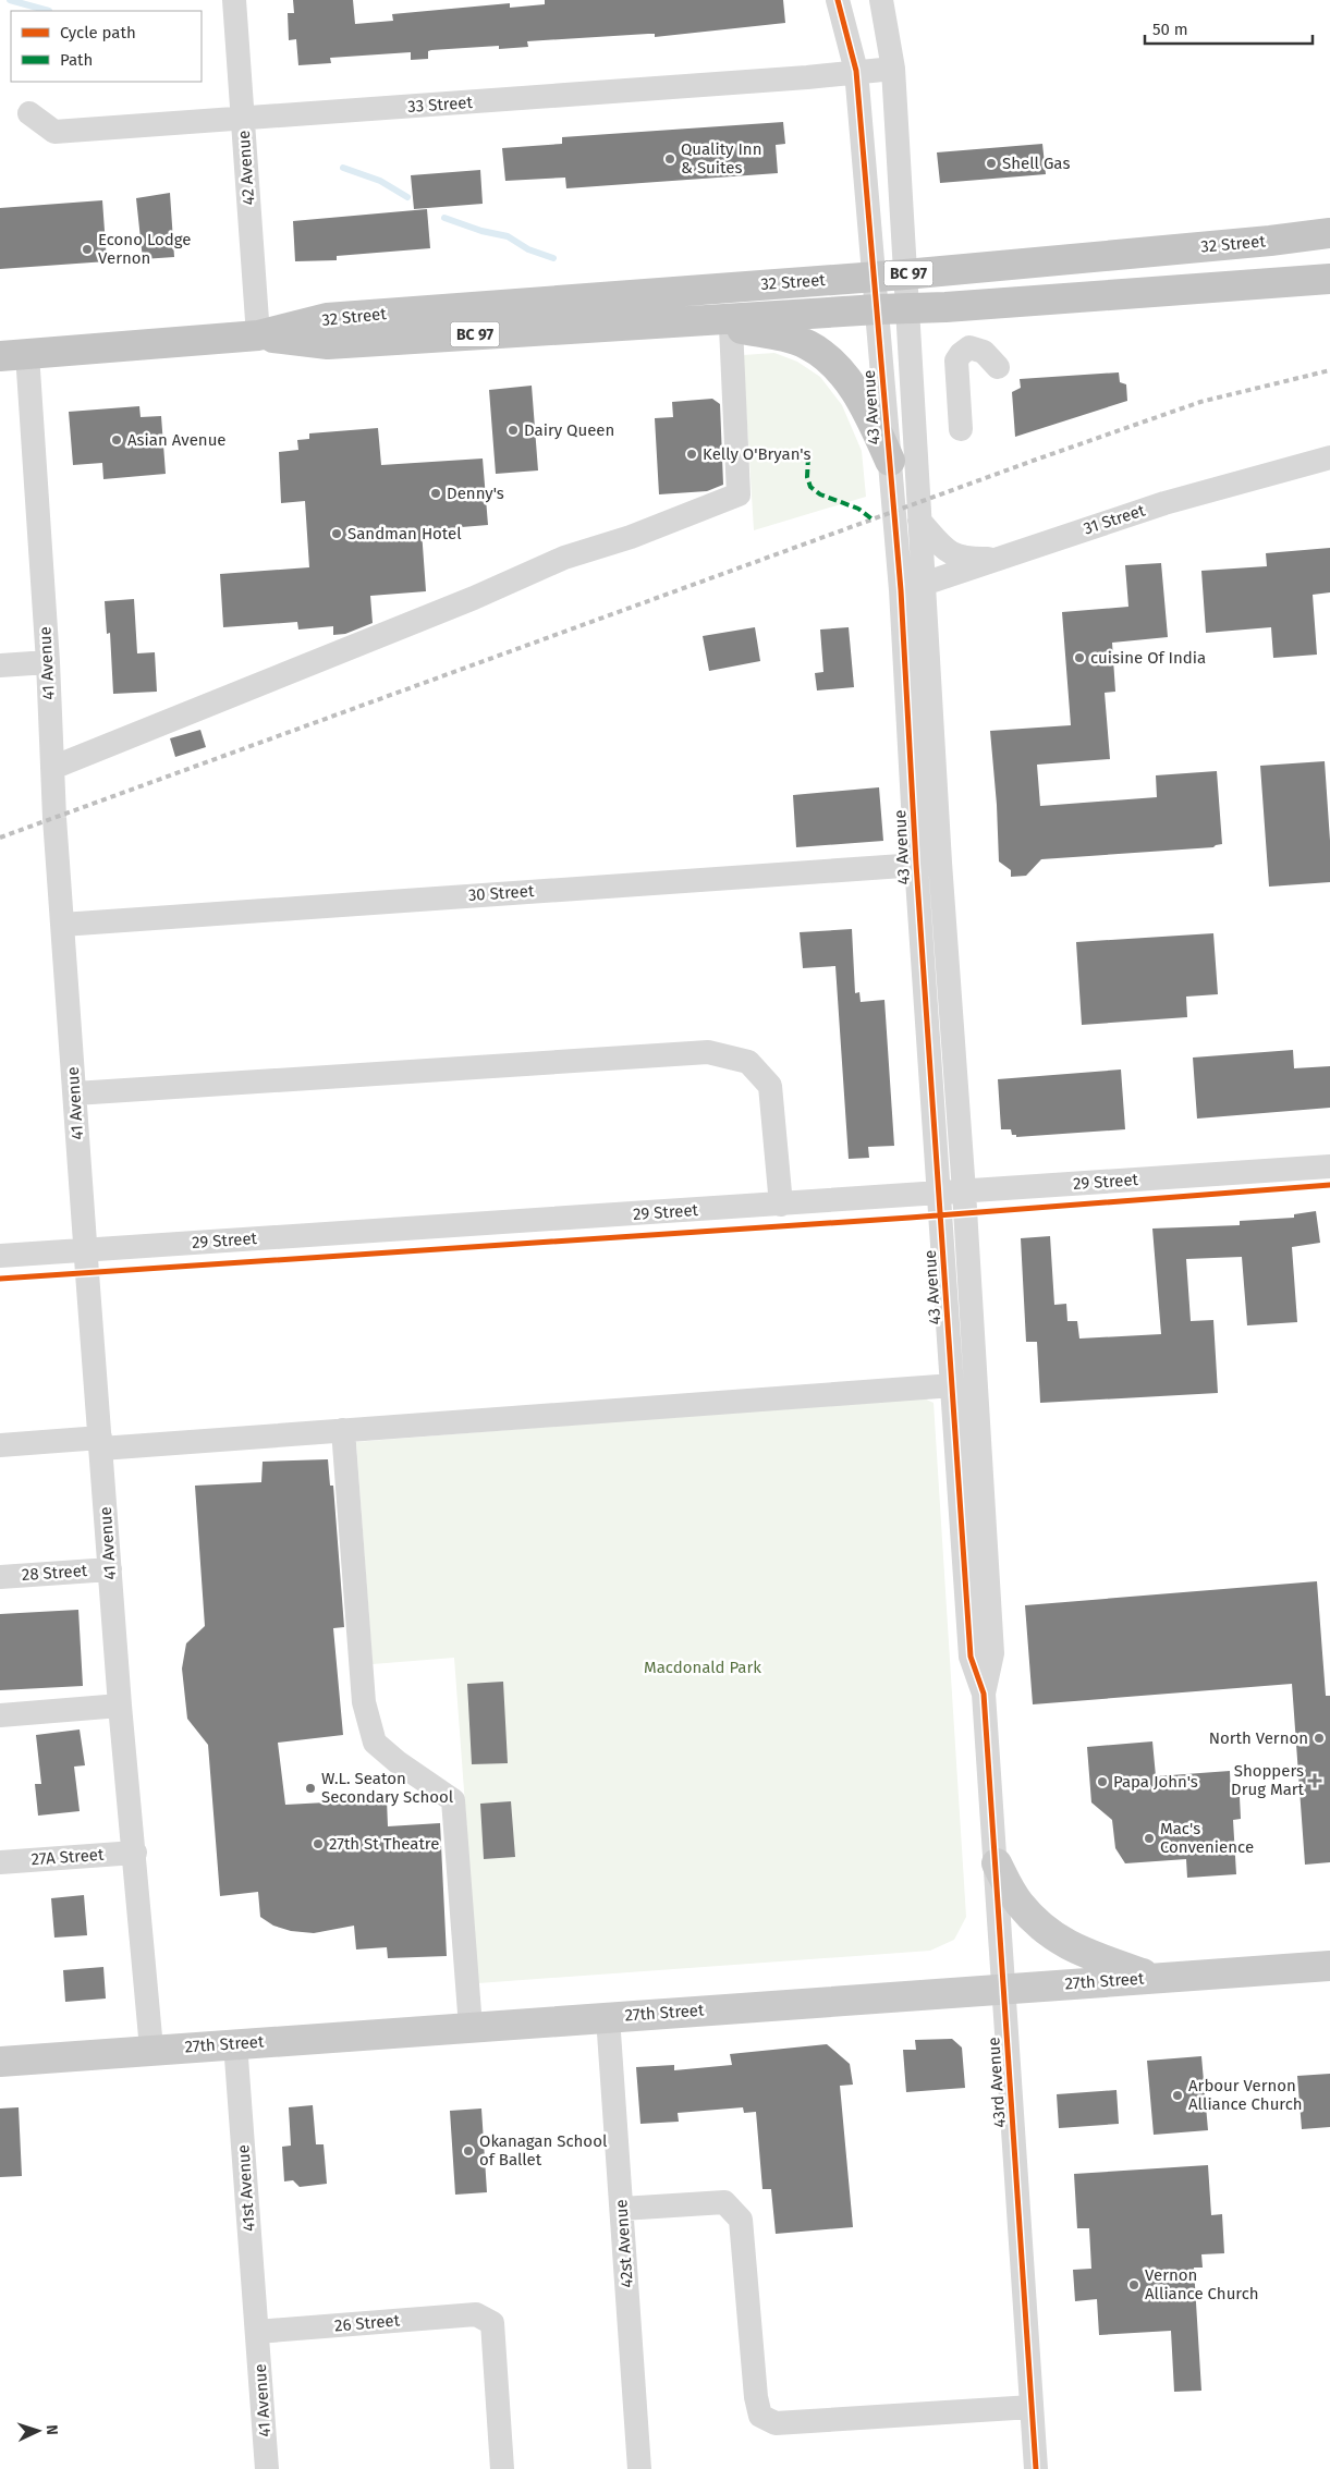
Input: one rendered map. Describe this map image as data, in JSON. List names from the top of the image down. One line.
{"streets":{"highway":["32 Street","BC 97"],"main road":["27th Street"],"street":["33 Street","42 Avenue","43 Avenue","31 Street","41 Avenue","30 Street","29 Street","28 Street","27A Street","43rd Avenue","41st Avenue","42st Avenue","26 Street"]},"crossings":[["33 Street","42 Avenue"],["33 Street","43 Avenue"],["42 Avenue","32 Street"],["32 Street","43 Avenue"],["32 Street","41 Avenue"],["43 Avenue","31 Street"],["43 Avenue","30 Street"],["43 Avenue","29 Street"],["43 Avenue","43rd Avenue"],["41 Avenue","30 Street"],["41 Avenue","29 Street"],["41 Avenue","28 Street"],["41 Avenue","27A Street"],["41 Avenue","41st Avenue"],["41 Avenue","26 Street"],["27th Street","43rd Avenue"],["27th Street","41st Avenue"],["27th Street","42st Avenue"],["41st Avenue","26 Street"]],"parks":["Macdonald Park"],"places":{"other":["Quality Inn & Suites","Shell Gas","Econo Lodge Vernon","Dairy Queen","Asian Avenue","Kelly O'Bryan's","Denny's","Sandman Hotel","cuisine Of India","North Vernon","Papa John's","W.L. Seaton Secondary School","Mac's Convenience","27th St Theatre","Arbour Vernon Alliance Church","Okanagan School of Ballet","Vernon Alliance Church"],"health":["Shoppers Drug Mart"]},"legend":["Cycle path","Path"],"scale_bar":"50 m","north":"right"}
